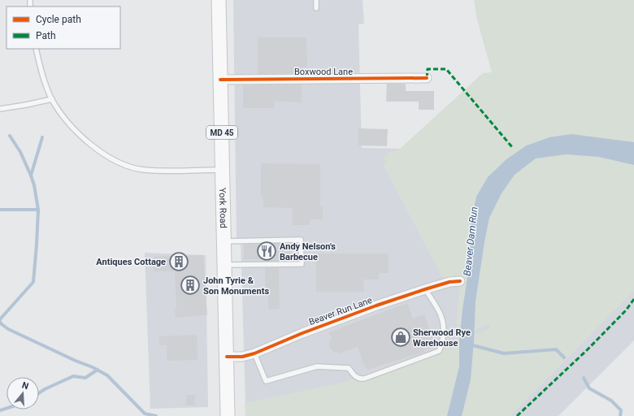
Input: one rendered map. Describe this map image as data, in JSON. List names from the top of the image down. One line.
{"streets":{"main road":["MD 45","York Road"],"street":["Boxwood Lane","Beaver Run Lane"]},"crossings":[["Boxwood Lane","York Road"],["York Road","Beaver Run Lane"]],"water":["Beaver Dam Run"],"places":{"restaurant":["Andy Nelson's Barbecue"],"building":["Antiques Cottage","John Tyrie & Son Monuments"],"shop":["Sherwood Rye Warehouse"]},"legend":["Cycle path","Path"],"north":"top"}
